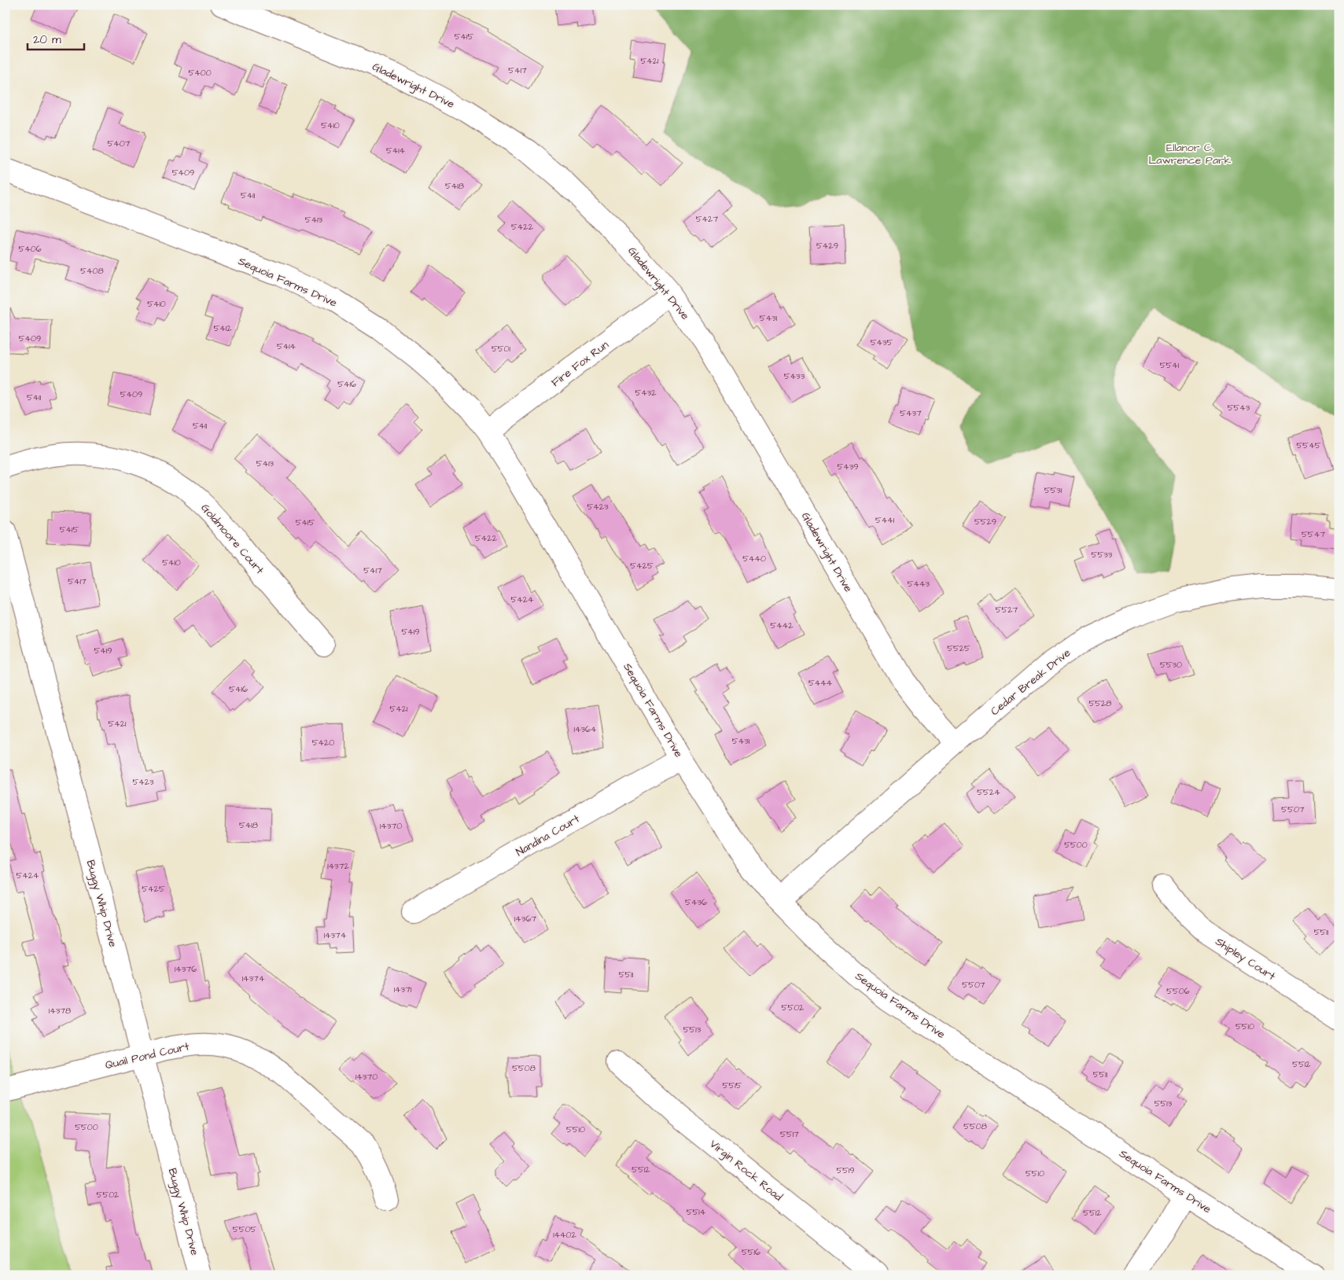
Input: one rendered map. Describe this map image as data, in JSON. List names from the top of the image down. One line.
{"streets":{"street":["Gladewright Drive","Sequoia Farms Drive","Fire Fox Run","Goldmoore Court","Cedar Break Drive","Nandina Court","Buggy Whip Drive","Shipley Court","Quail Pond Court","Virgin Rock Road"]},"crossings":[["Gladewright Drive","Fire Fox Run"],["Gladewright Drive","Cedar Break Drive"],["Sequoia Farms Drive","Fire Fox Run"],["Sequoia Farms Drive","Cedar Break Drive"],["Sequoia Farms Drive","Nandina Court"],["Buggy Whip Drive","Quail Pond Court"]],"parks":["Ellanor C. Lawrence Park"],"house_numbers":["5415","5421","5417","5400","5410","5407","5414","5409","5418","5411","5427","5413","5422","5429","5406","5408","5410","5431","5412","5409","5435","5414","5501","5541","5433","5416","5432","5409","5411","5543","5437","5411","5545","5413","5439","5531","5423","5441","5529","5415","5415","5547","5422","5533","5440","5410","5425","5417","5417","5443","5424","5527","5442","5419","5525","5419","5530","5444","5416","5528","5421","5421","14364","5431","5420","5423","5524","5507","5418","14370","5500","14372","5424","5425","5436","14367","5511","14374","14376","5511","14374","5507","14371","5506","5502","14378","5510","5513","5512","5508","5511","14370","5515","5513","5508","5500","5510","5517","5512","5519","5510","5502","5514","5512","5505","14402","5516"],"scale_bar":"20 m"}
